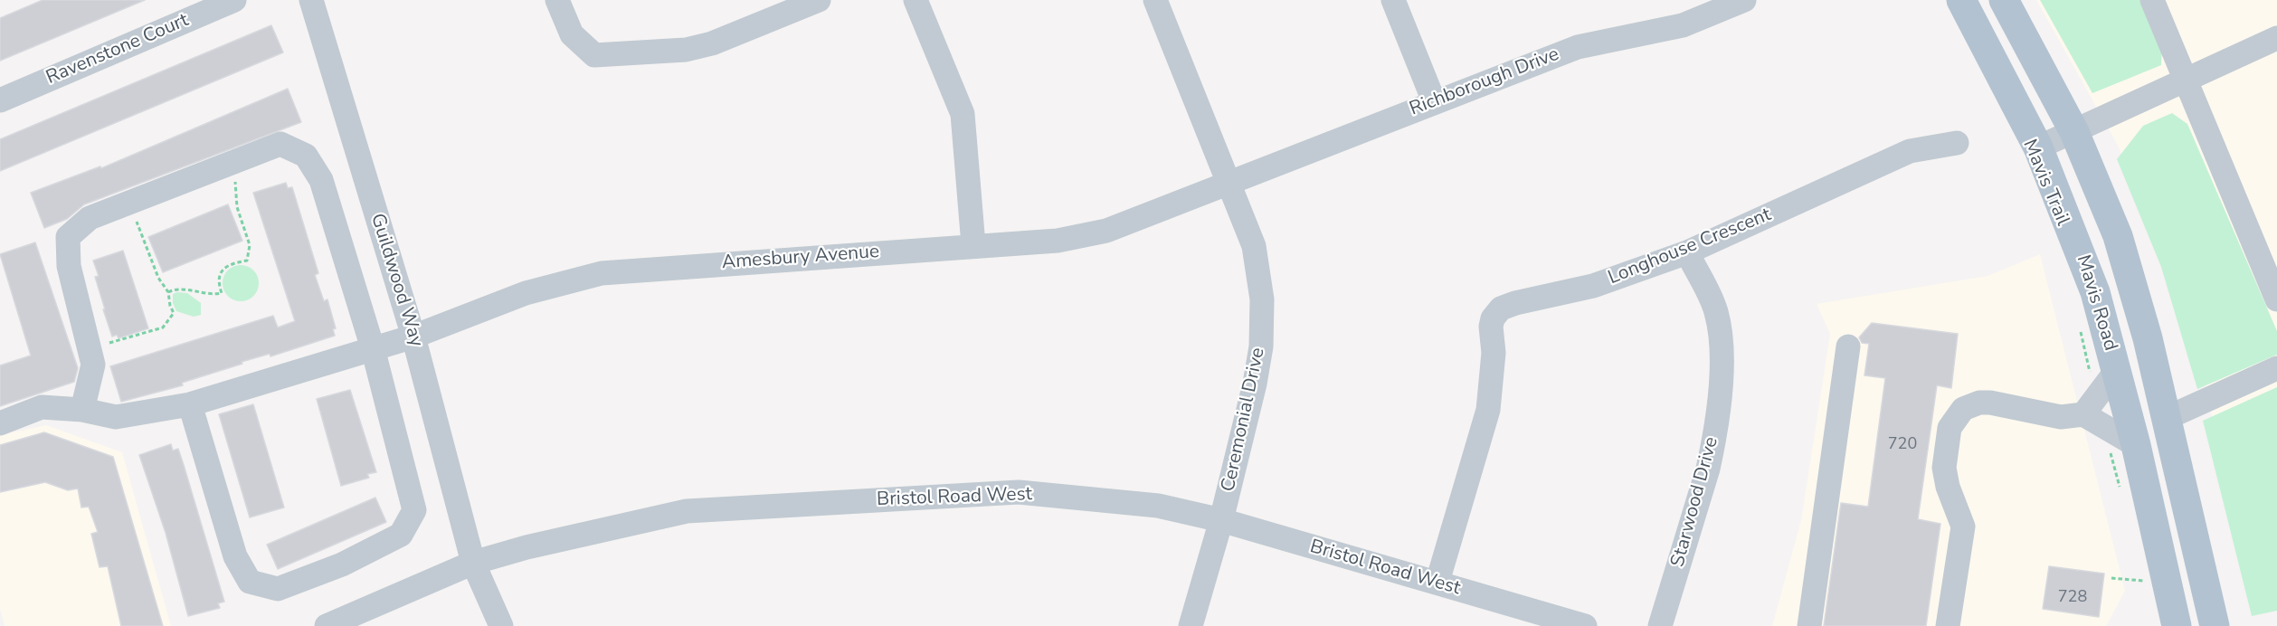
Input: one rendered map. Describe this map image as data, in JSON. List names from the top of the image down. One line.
{"streets":{"main road":["Mavis Road"],"street":["Ravenstone Court","Richborough Drive","Longhouse Crescent","Amesbury Avenue","Guildwood Way","Ceremonial Drive","Bristol Road West","Starwood Drive"]},"crossings":[["Richborough Drive","Amesbury Avenue"],["Richborough Drive","Ceremonial Drive"],["Longhouse Crescent","Bristol Road West"],["Longhouse Crescent","Starwood Drive"],["Amesbury Avenue","Guildwood Way"],["Amesbury Avenue","Ceremonial Drive"],["Guildwood Way","Bristol Road West"],["Ceremonial Drive","Bristol Road West"]],"house_numbers":["720","728"]}
